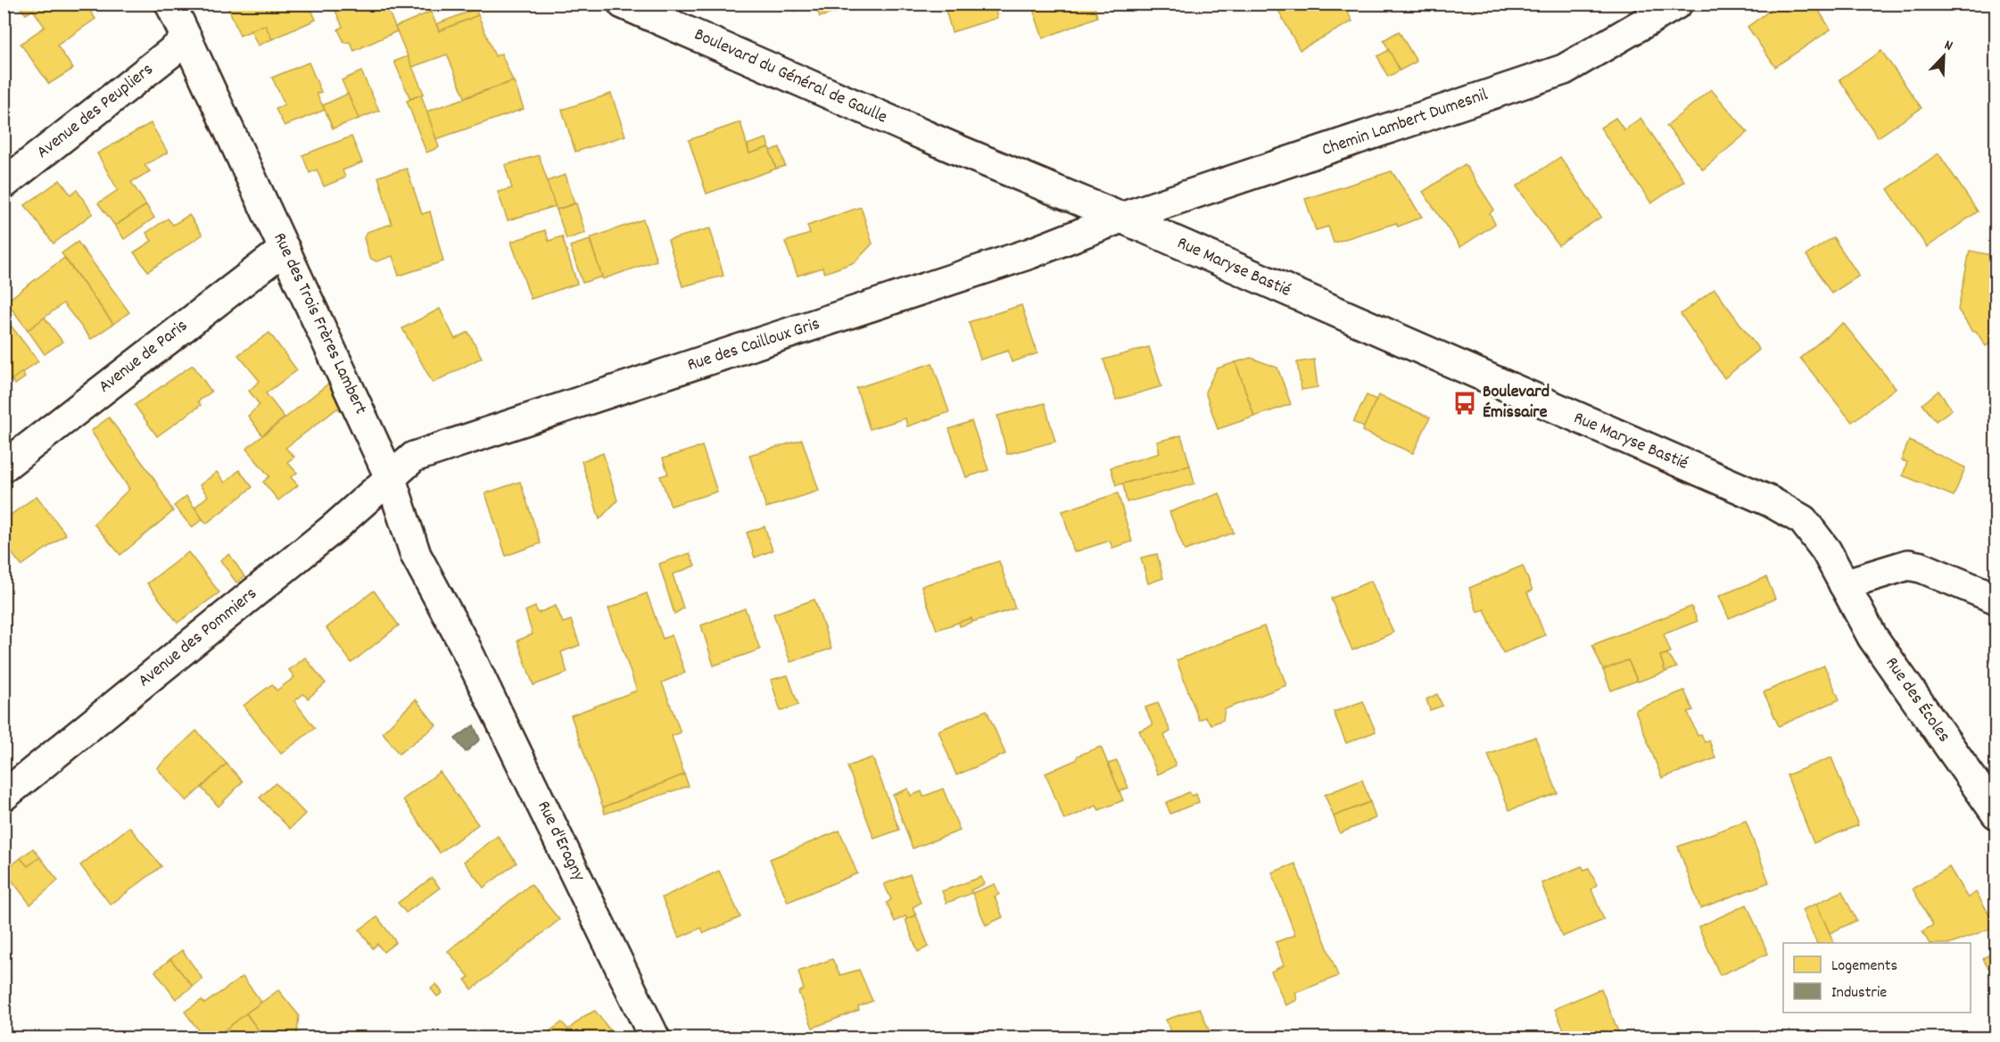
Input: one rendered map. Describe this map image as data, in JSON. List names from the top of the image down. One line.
{"streets":{"street":["Boulevard du Général de Gaulle","Avenue des Peupliers","Chemin Lambert Dumesnil","Rue Maryse Bastié","Rue des Trois Frères Lambert","Rue des Cailloux Gris","Avenue de Paris","Avenue des Pommiers","Rue des Écoles","Rue d'Eragny"]},"crossings":[["Boulevard du Général de Gaulle","Chemin Lambert Dumesnil"],["Boulevard du Général de Gaulle","Rue Maryse Bastié"],["Boulevard du Général de Gaulle","Rue des Cailloux Gris"],["Avenue des Peupliers","Rue des Trois Frères Lambert"],["Chemin Lambert Dumesnil","Rue Maryse Bastié"],["Chemin Lambert Dumesnil","Rue des Cailloux Gris"],["Rue Maryse Bastié","Rue des Cailloux Gris"],["Rue Maryse Bastié","Rue des Écoles"],["Rue des Trois Frères Lambert","Rue des Cailloux Gris"],["Rue des Trois Frères Lambert","Avenue de Paris"],["Rue des Trois Frères Lambert","Avenue des Pommiers"],["Rue des Trois Frères Lambert","Rue d'Eragny"],["Rue des Cailloux Gris","Avenue des Pommiers"]],"places":{"bus stop":["Boulevard Émissaire"]},"legend":["Logements","Industrie"],"north":"top right"}
